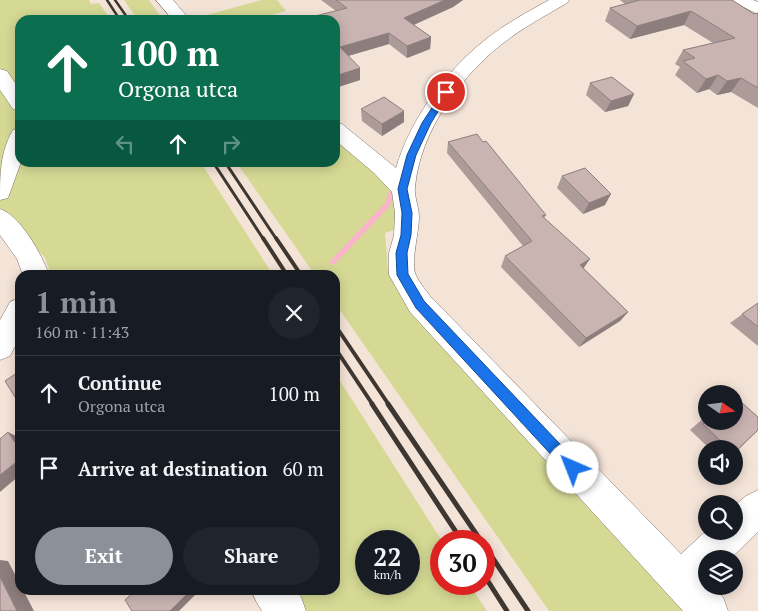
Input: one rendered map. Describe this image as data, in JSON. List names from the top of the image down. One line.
{"north":"right","page":{"turn":["100 m","Orgona utca"],"heading":["1 min","160 m · 11:43"],"list":[{"name":"Continue","note":"Orgona utca","value":"100 m"},{"name":"Arrive at destination","value":"60 m"}],"buttons":["Exit","Share"],"speed":"22 km/h","limit":"30"}}
